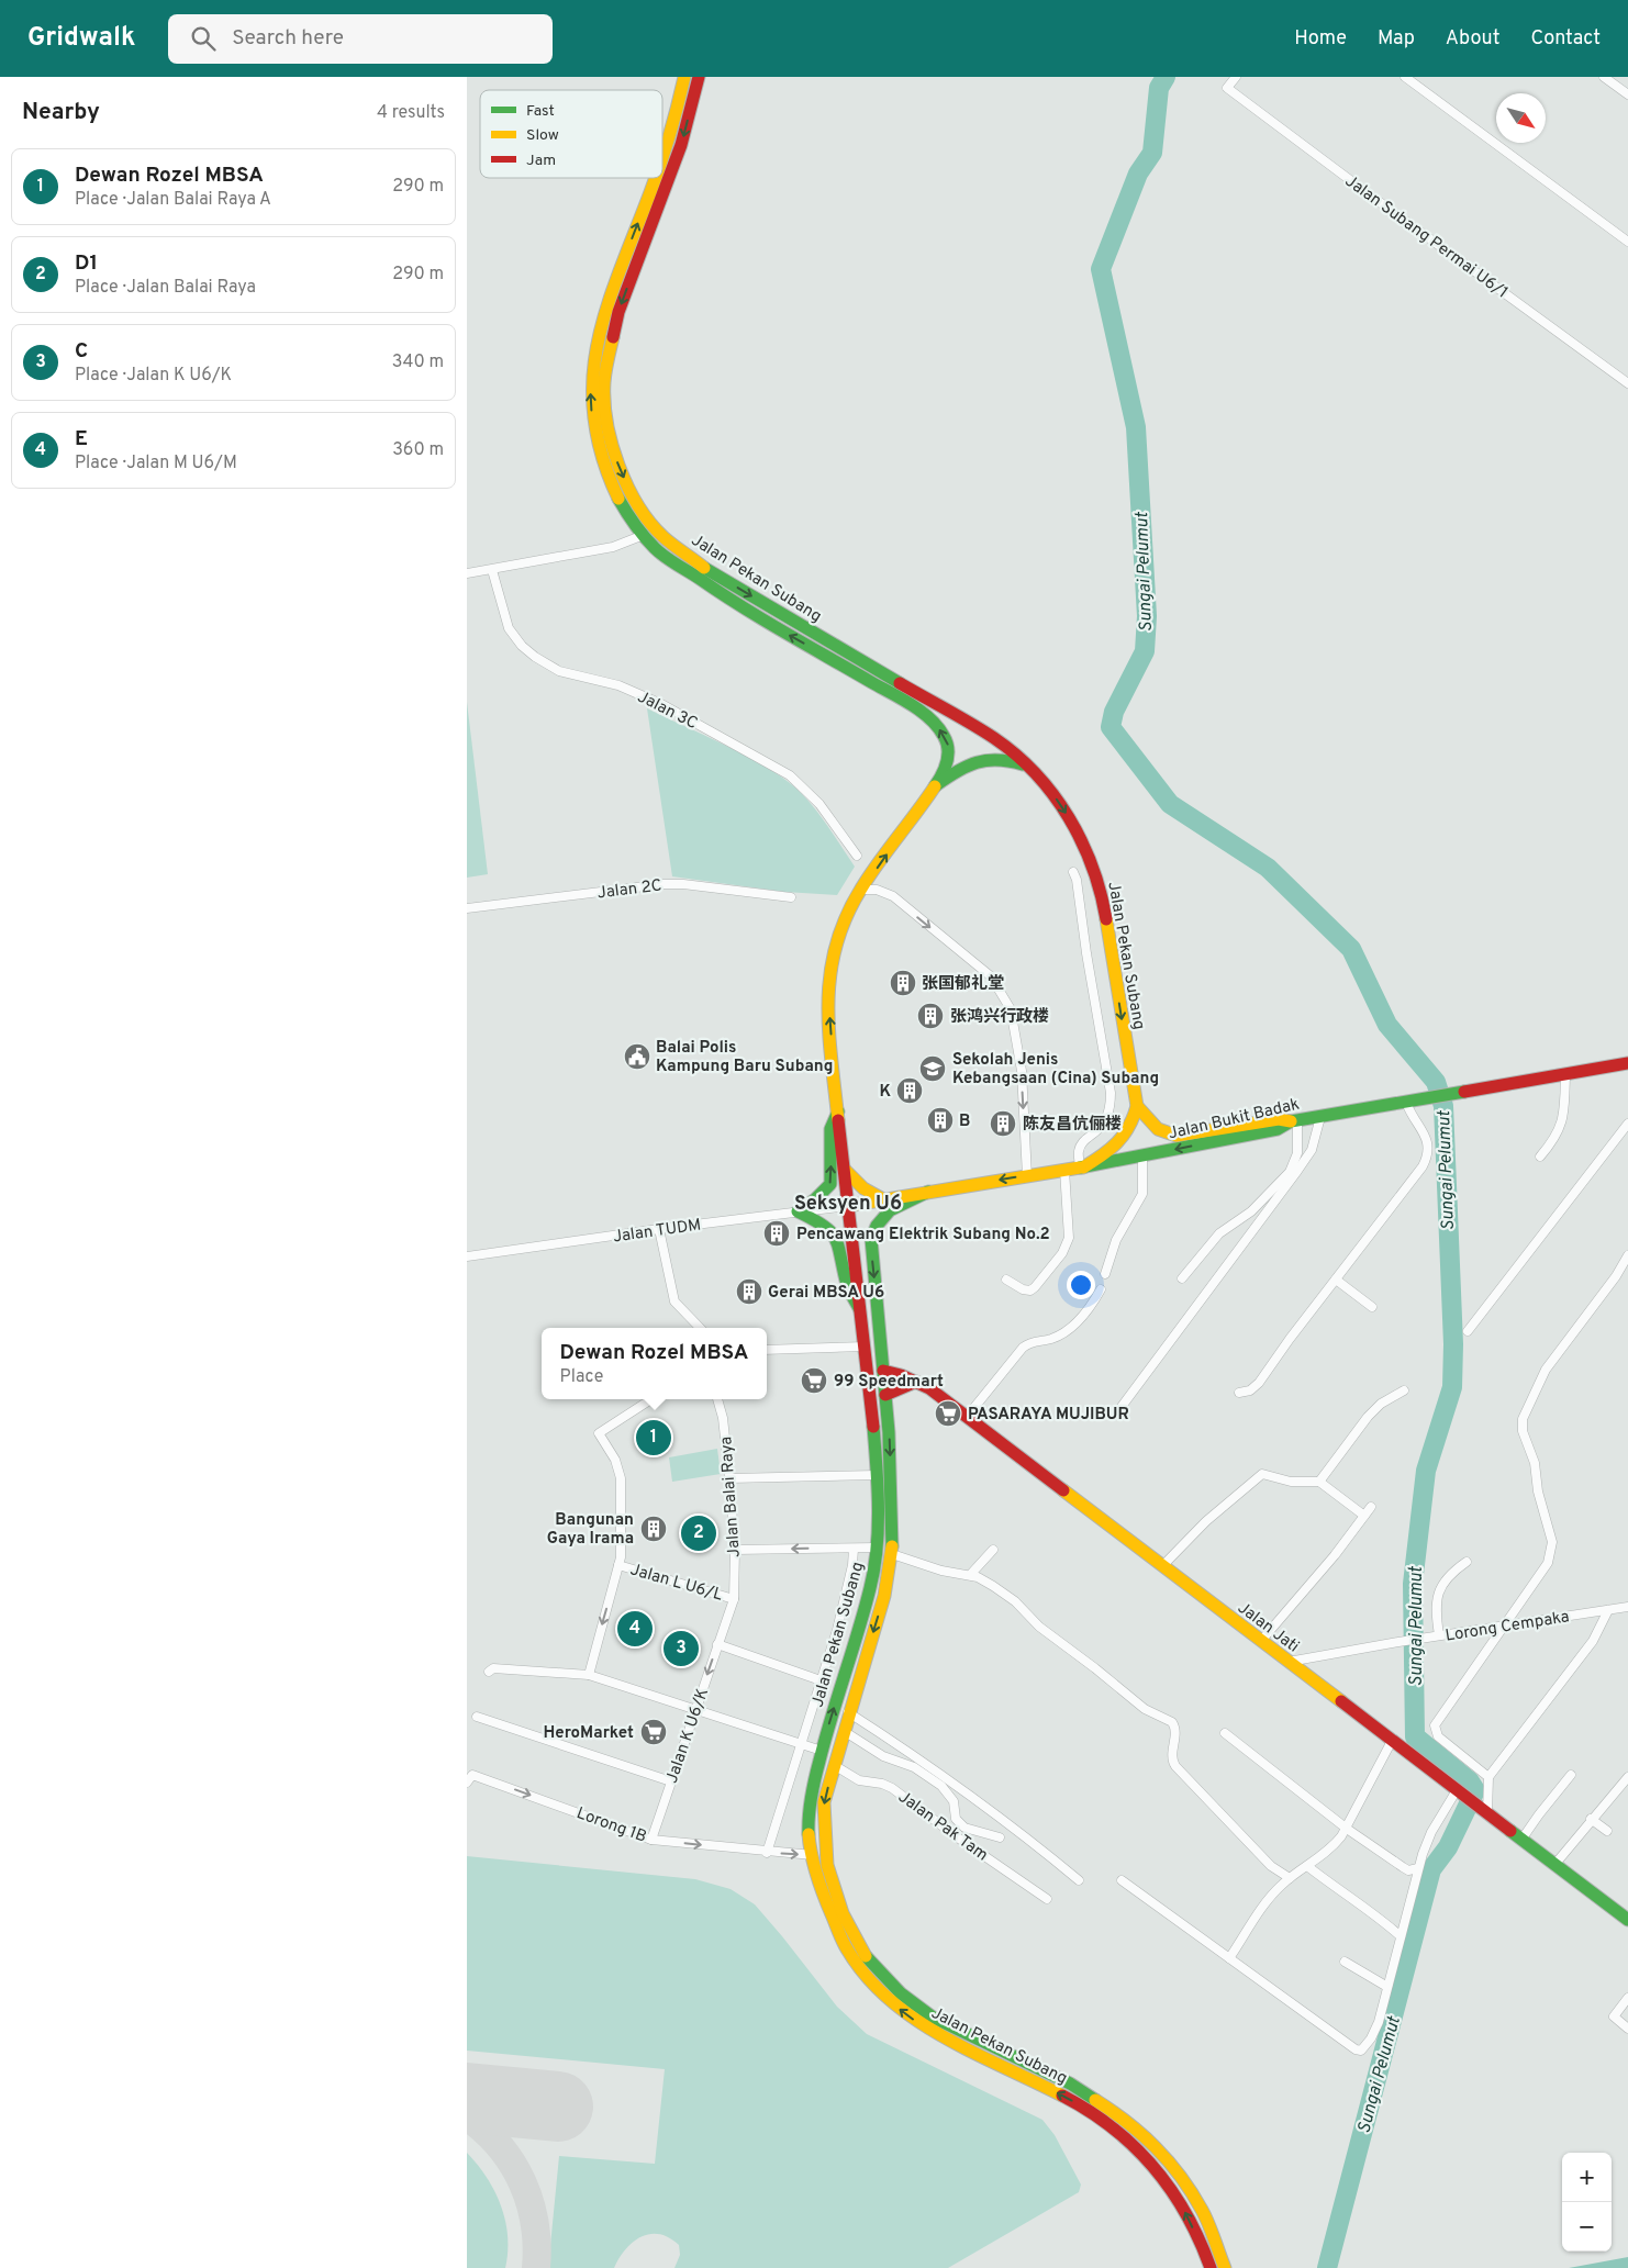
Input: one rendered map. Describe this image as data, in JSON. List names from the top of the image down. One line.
{"streets":{"main road":["Jalan Pekan Subang","Jalan Bukit Badak","Jalan Jati"],"street":["Jalan Subang Permai U6/1","Jalan 3C","Jalan 2C","Jalan TUDM","Jalan Balai Raya","Jalan L U6/L","Lorong Cempaka","Jalan K U6/K","Lorong 1B","Jalan Pak Tam"]},"crossings":[["Jalan Pekan Subang","Jalan Bukit Badak"],["Jalan Pekan Subang","Jalan TUDM"],["Jalan Pekan Subang","Jalan Jati"],["Jalan Pekan Subang","Lorong 1B"],["Jalan Pekan Subang","Jalan Pak Tam"],["Jalan Bukit Badak","Jalan TUDM"],["Jalan Balai Raya","Jalan L U6/L"],["Jalan Balai Raya","Jalan K U6/K"],["Jalan L U6/L","Jalan K U6/K"],["Lorong Cempaka","Jalan Jati"],["Jalan K U6/K","Lorong 1B"]],"districts":["Seksyen U6"],"water":["Sungai Pelumut"],"places":{"building":["张国郁礼堂","张鸿兴行政楼","K","B","陈友昌伉俪楼","Pencawang Elektrik Subang No.2","Gerai MBSA U6","Bangunan Gaya Irama"],"public building":["Balai Polis Kampung Baru Subang"],"school or university":["Sekolah Jenis Kebangsaan (Cina) Subang"],"supermarket":["99 Speedmart","PASARAYA MUJIBUR","HeroMarket"]},"legend":["Fast","Slow","Jam"],"north":"bottom right","page":{"header":"Gridwalk","search":"Search here","nav":["Home","Map","About","Contact"],"heading":["Nearby","4 results"],"list":[{"mark":"1","name":"Dewan Rozel MBSA","note":"Place · Jalan Balai Raya A","value":"290 m"},{"mark":"2","name":"D1","note":"Place · Jalan Balai Raya","value":"290 m"},{"mark":"3","name":"C","note":"Place · Jalan K U6/K","value":"340 m"},{"mark":"4","name":"E","note":"Place · Jalan M U6/M","value":"360 m"}],"popup":["Dewan Rozel MBSA","Place"],"pins":["1","2","4","3"],"map_buttons":["+","−"]}}
